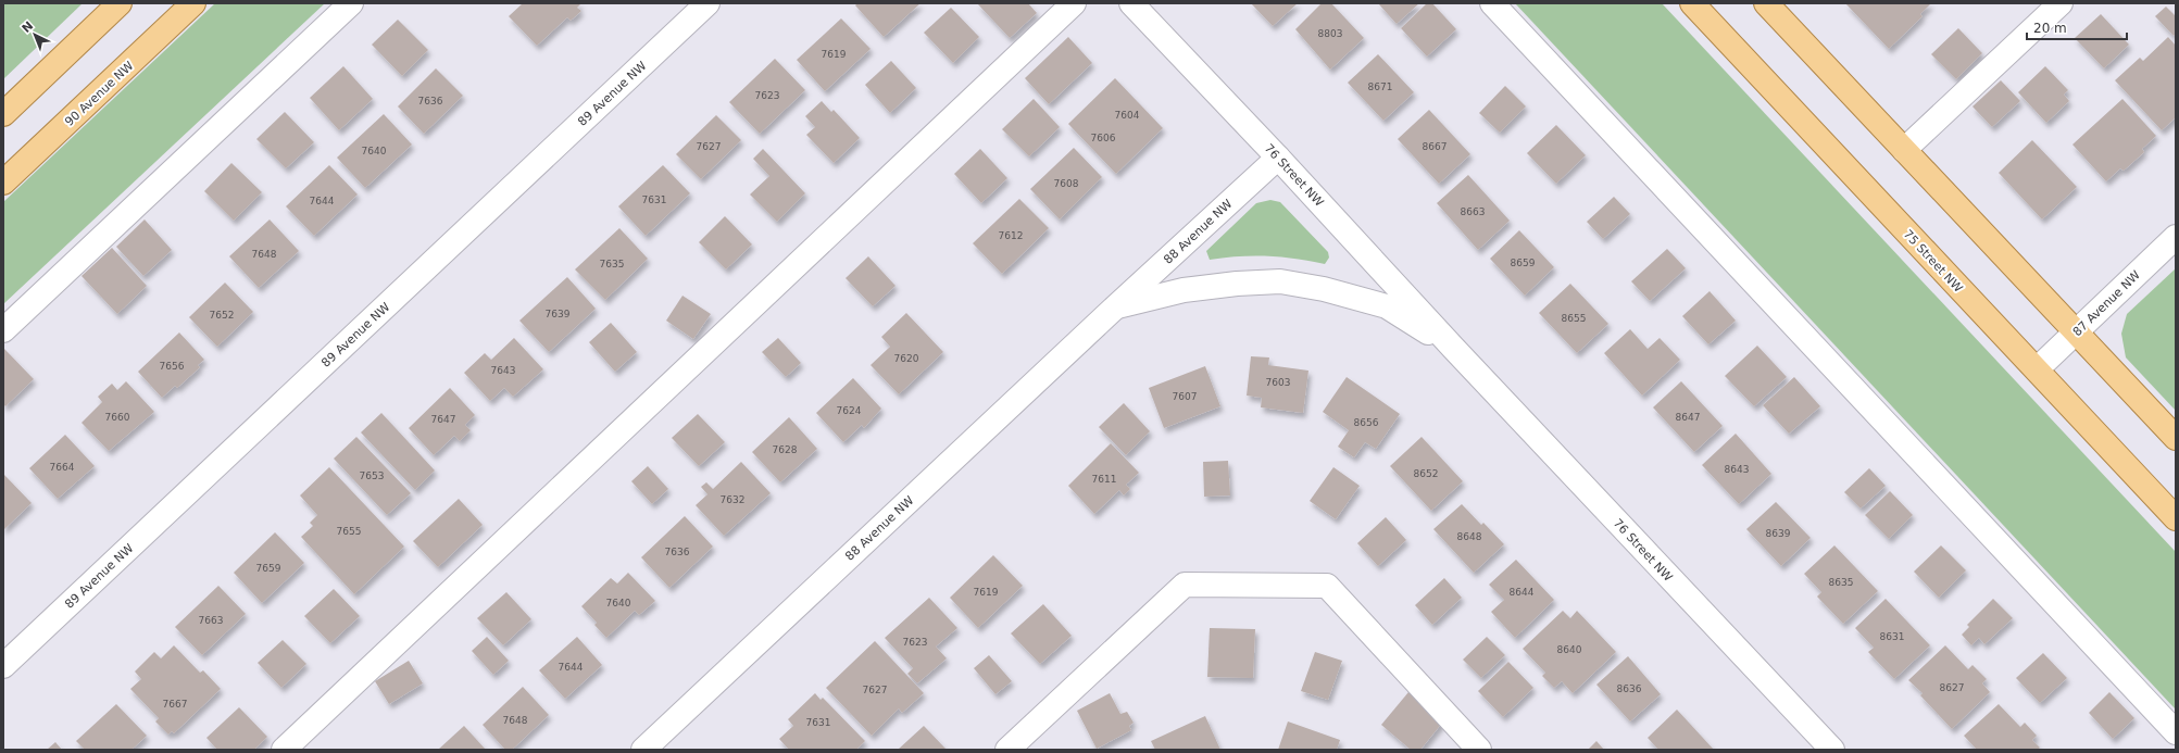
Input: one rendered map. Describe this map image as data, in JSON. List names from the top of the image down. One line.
{"streets":{"main road":["90 Avenue NW","75 Street NW"],"street":["89 Avenue NW","76 Street NW","88 Avenue NW","87 Avenue NW"]},"crossings":[["76 Street NW","88 Avenue NW"],["75 Street NW","87 Avenue NW"]],"house_numbers":["8803","7619","8671","7623","7636","7604","7606","7627","8667","7640","7608","7631","7644","8663","7612","7648","8659","7635","7639","7652","8655","7620","7656","7643","7603","7607","7624","7660","8647","7647","8656","7628","7664","8643","8652","7653","7611","7632","7655","8639","8648","7636","7659","8635","7619","8644","7640","7663","8631","7623","8640","7644","8627","8636","7627","7667","7648","7631"],"scale_bar":"20 m","north":"top left"}
